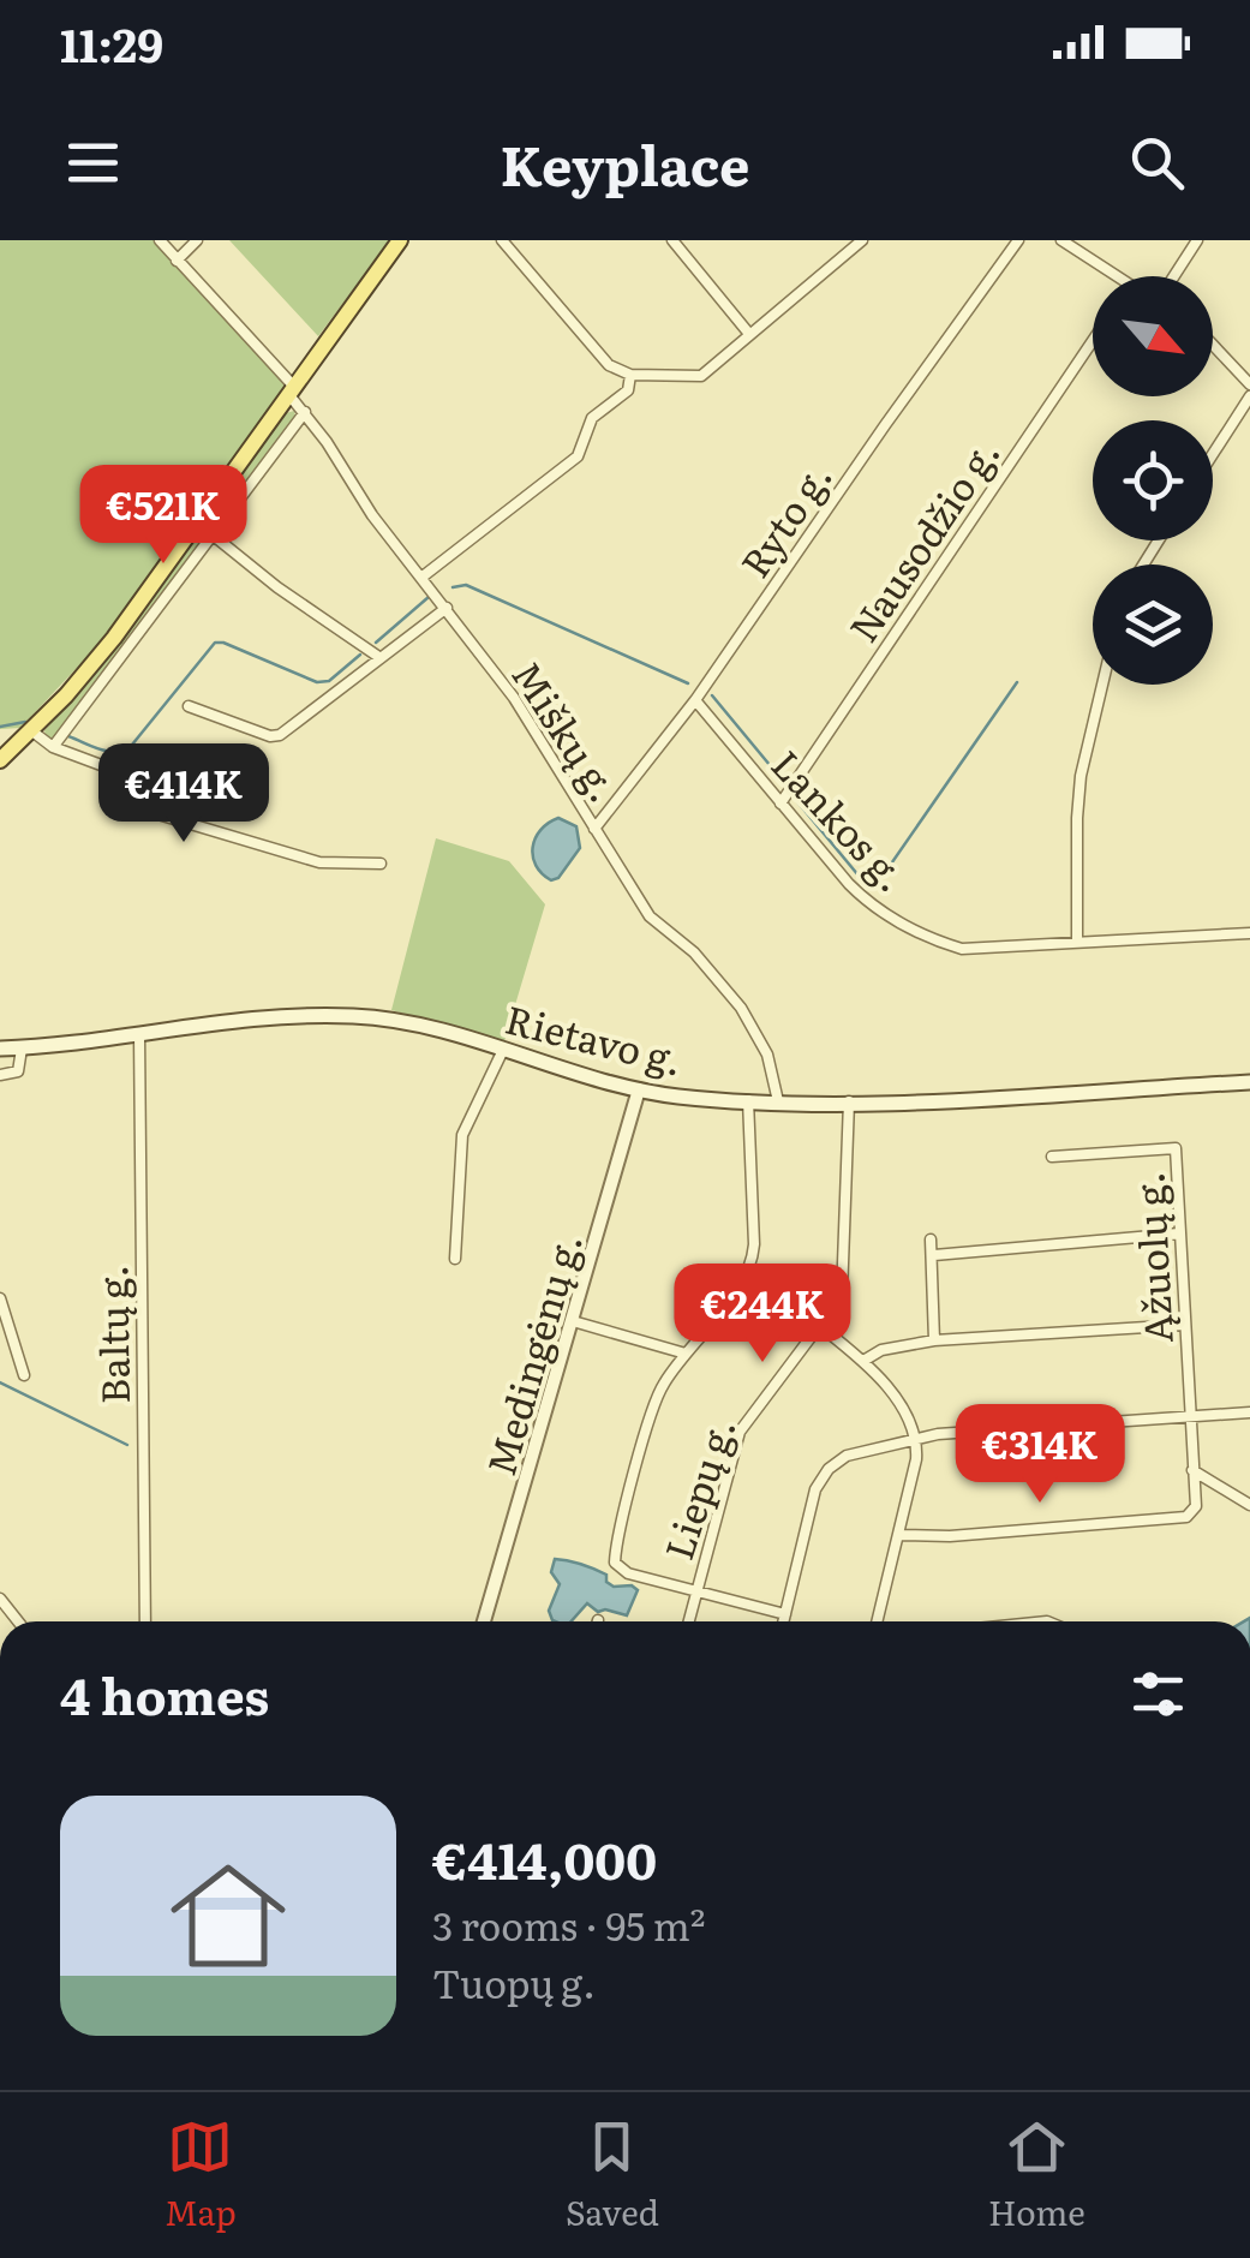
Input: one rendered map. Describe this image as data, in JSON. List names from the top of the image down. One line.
{"streets":{"main road":["Rietavo g."],"street":["Ryto g.","Nausodžio g.","Miškų g.","Lankos g.","Ąžuolų g.","Baltų g.","Medingėnų g.","Liepų g."]},"crossings":[["Ryto g.","Miškų g."],["Ryto g.","Lankos g."],["Nausodžio g.","Lankos g."],["Miškų g.","Rietavo g."],["Rietavo g.","Baltų g."],["Rietavo g.","Medingėnų g."],["Rietavo g.","Liepų g."]],"north":"bottom right","page":{"status":"11:29","header":"Keyplace","price":["€521K","€414K","€244K","€314K"],"heading":"4 homes","list":[{"name":"€414,000","note":"3 rooms · 95 m² · Tuopų g."}],"tabs":["Map","Saved","Home"]}}
